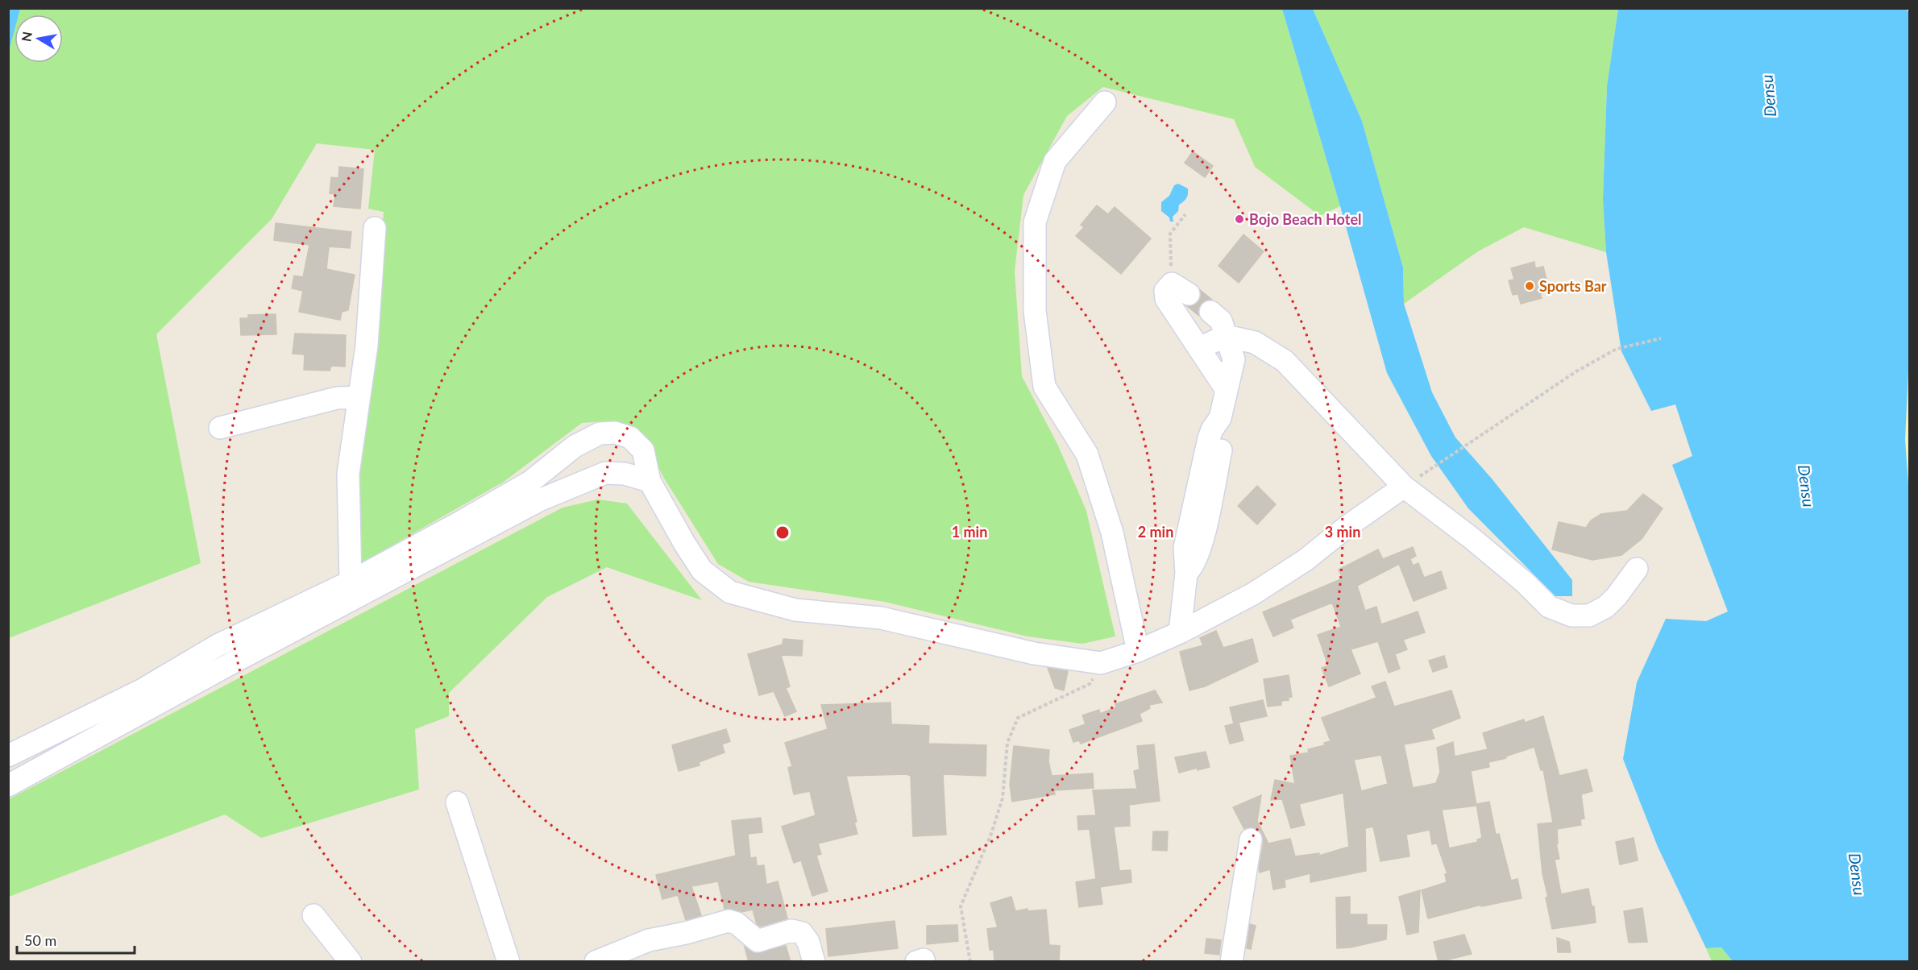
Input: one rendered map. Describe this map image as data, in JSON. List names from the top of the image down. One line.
{"water":["Densu"],"places":["Bojo Beach Hotel","Sports Bar"],"scale_bar":"50 m","north":"left","rings":["1 min","2 min","3 min"]}
